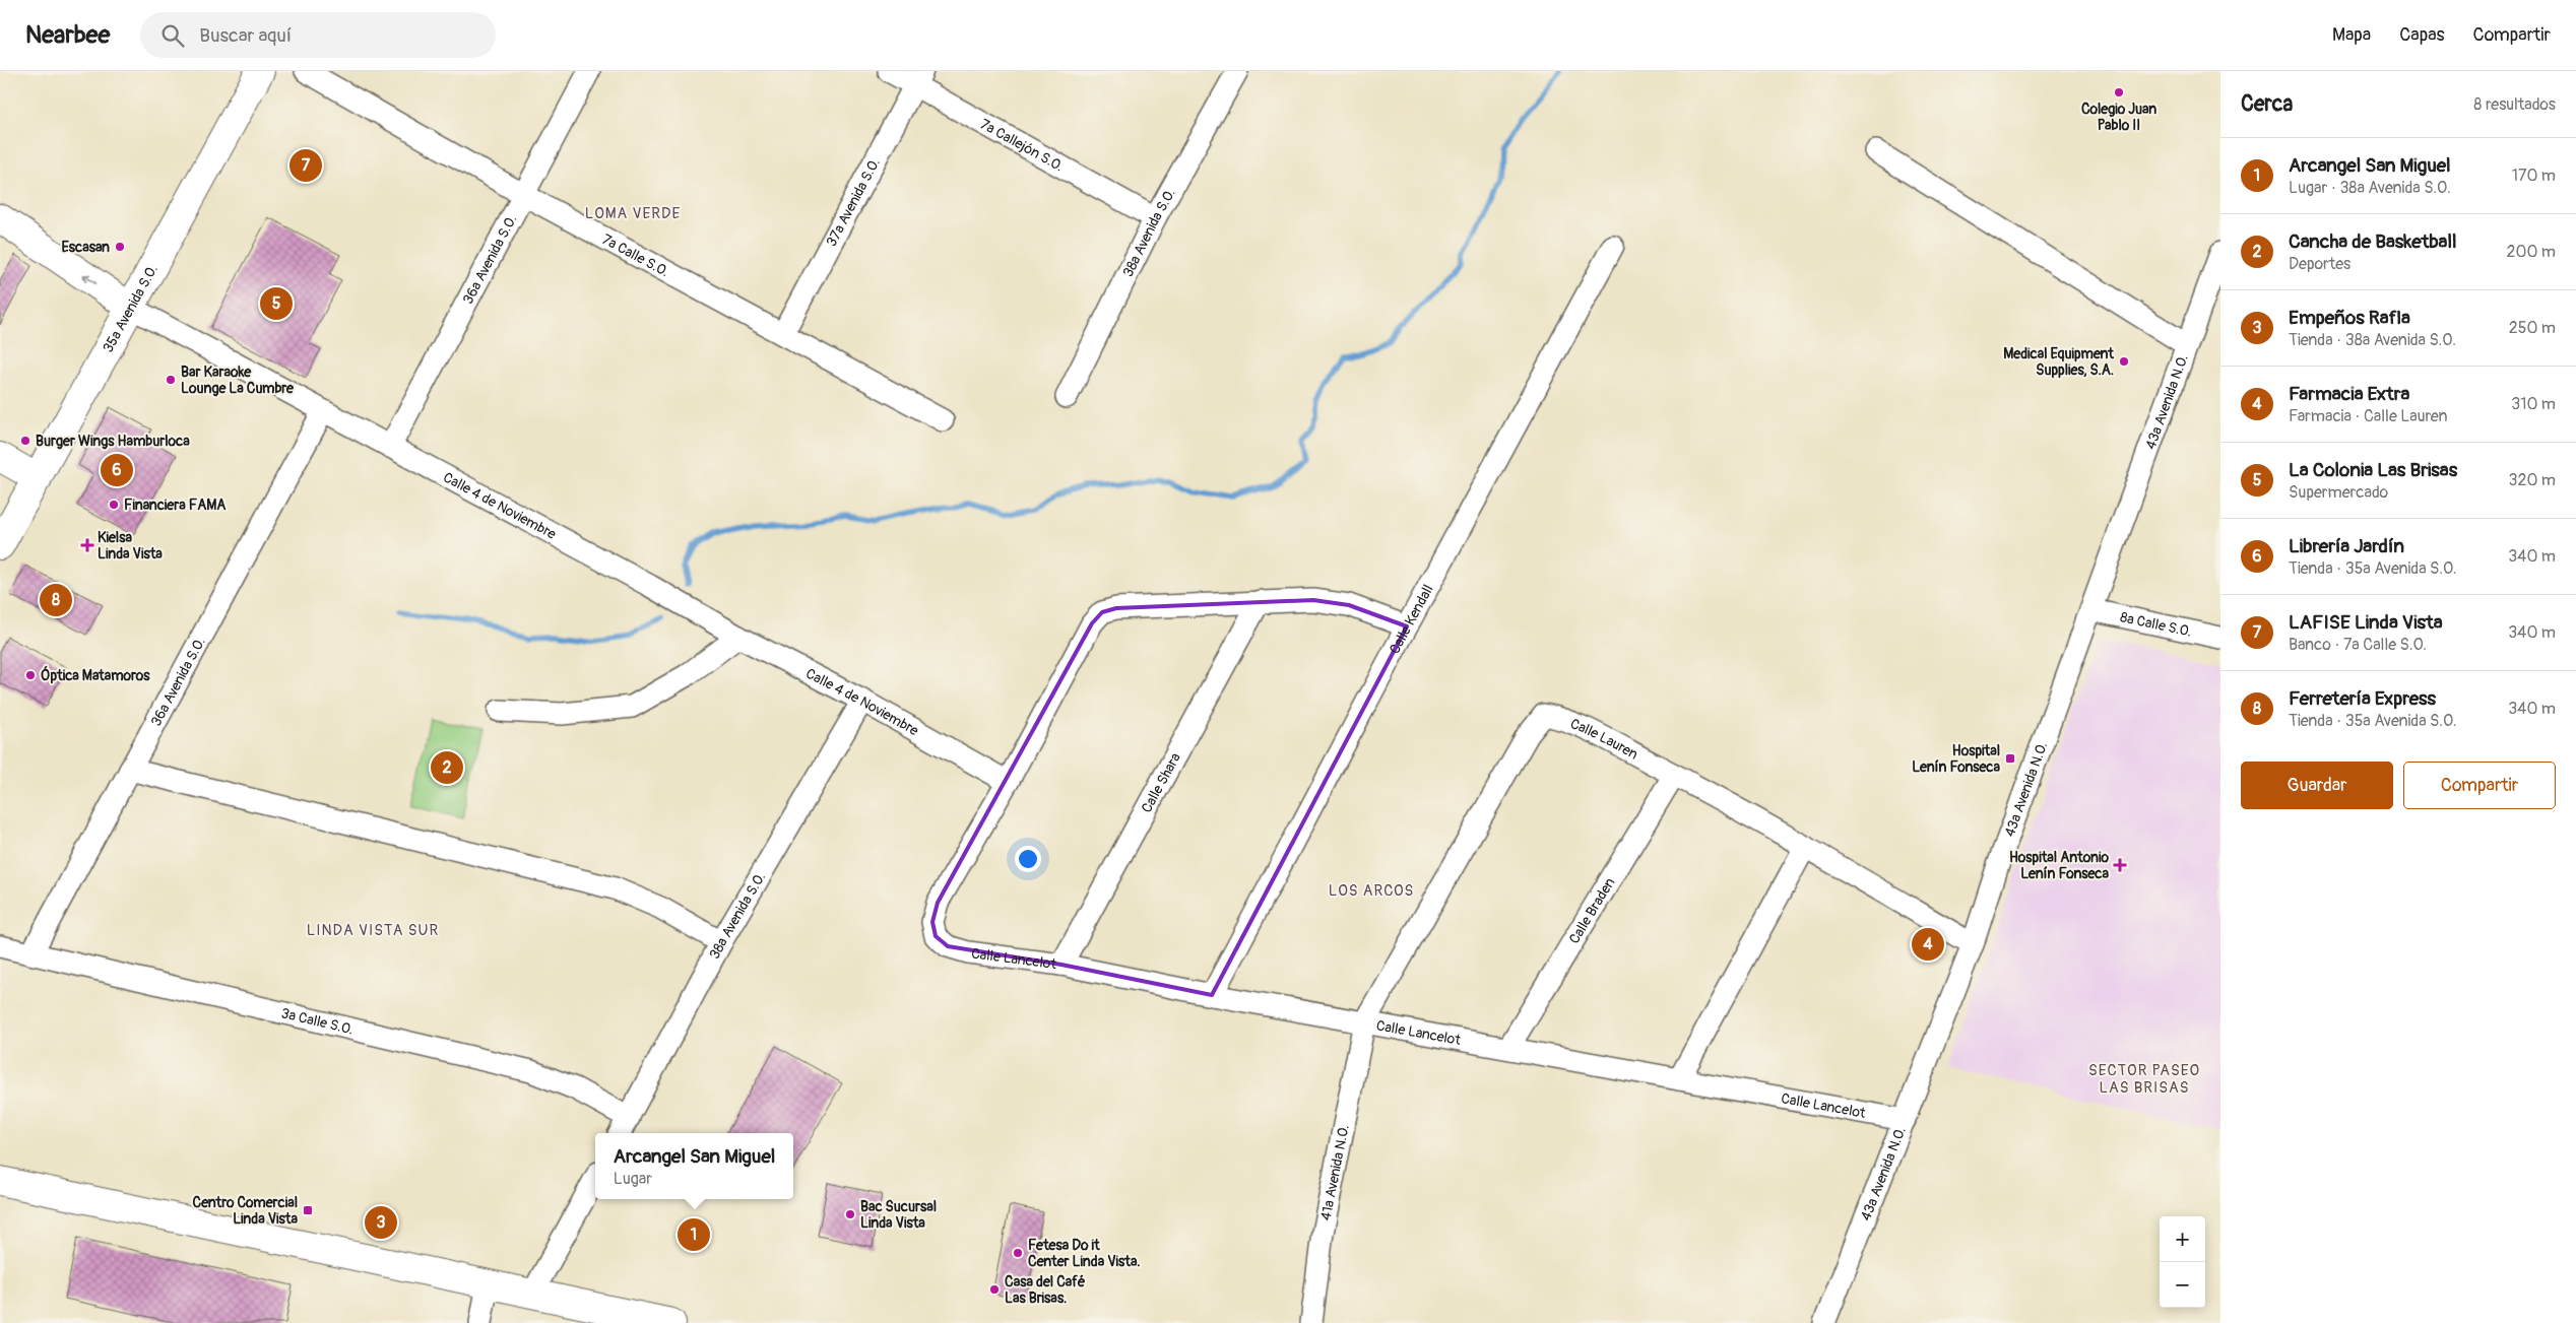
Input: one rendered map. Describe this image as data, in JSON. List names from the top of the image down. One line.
{"streets":{"main road":["35a Avenida S.O.","Calle 4 de Noviembre"],"street":["7a Callejón S.O.","37a Avenida S.O.","38a Avenida S.O.","7a Calle S.O.","36a Avenida S.O.","43a Avenida N.O.","Calle Kendall","8a Calle S.O.","Calle Lauren","Calle Shara","Calle Braden","Calle Lancelot","3a Calle S.O.","41a Avenida N.O."]},"crossings":[["7a Callejón S.O.","37a Avenida S.O."],["7a Callejón S.O.","38a Avenida S.O."],["37a Avenida S.O.","7a Calle S.O."],["38a Avenida S.O.","Calle 4 de Noviembre"],["38a Avenida S.O.","3a Calle S.O."],["7a Calle S.O.","36a Avenida S.O."],["36a Avenida S.O.","Calle 4 de Noviembre"],["36a Avenida S.O.","3a Calle S.O."],["35a Avenida S.O.","Calle 4 de Noviembre"],["43a Avenida N.O.","8a Calle S.O."],["43a Avenida N.O.","Calle Lauren"],["43a Avenida N.O.","Calle Lancelot"],["Calle 4 de Noviembre","Calle Lancelot"],["Calle Kendall","Calle Lancelot"],["Calle Lauren","Calle Braden"],["Calle Lauren","Calle Lancelot"],["Calle Lauren","41a Avenida N.O."],["Calle Shara","Calle Lancelot"],["Calle Braden","Calle Lancelot"],["Calle Lancelot","41a Avenida N.O."]],"districts":["LOMA VERDE","LOS ARCOS","LINDA VISTA SUR","SECTOR PASEO LAS BRISAS"],"places":{"other":["Colegio Juan Pablo II","Escasan","Medical Equipment Supplies, S.A.","Bar Karaoke Lounge La Cumbre","Burger Wings Hamburloca","Financiera FAMA","Óptica Matamoros","Bac Sucursal Linda Vista","Fetesa Do it Center Linda Vista.","Casa del Café Las Brisas."],"health":["Kielsa Linda Vista","Hospital Antonio Lenín Fonseca"],"transit":["Hospital Lenín Fonseca","Centro Comercial Linda Vista"]},"page":{"header":"Nearbee","search":"Buscar aquí","nav":["Mapa","Capas","Compartir"],"heading":["Cerca","8 resultados"],"list":[{"mark":"1","name":"Arcangel San Miguel","note":"Lugar · 38a Avenida S.O.","value":"170 m"},{"mark":"2","name":"Cancha de Basketball","note":"Deportes","value":"200 m"},{"mark":"3","name":"Empeños Rafla","note":"Tienda · 38a Avenida S.O.","value":"250 m"},{"mark":"4","name":"Farmacia Extra","note":"Farmacia · Calle Lauren","value":"310 m"},{"mark":"5","name":"La Colonia Las Brisas","note":"Supermercado","value":"320 m"},{"mark":"6","name":"Librería Jardín","note":"Tienda · 35a Avenida S.O.","value":"340 m"},{"mark":"7","name":"LAFISE Linda Vista","note":"Banco · 7a Calle S.O.","value":"340 m"},{"mark":"8","name":"Ferretería Express","note":"Tienda · 35a Avenida S.O.","value":"340 m"}],"pins":["7","5","6","8","2","4","3","1"],"buttons":["Guardar","Compartir"],"popup":["Arcangel San Miguel","Lugar"],"map_buttons":["+","−"]}}
